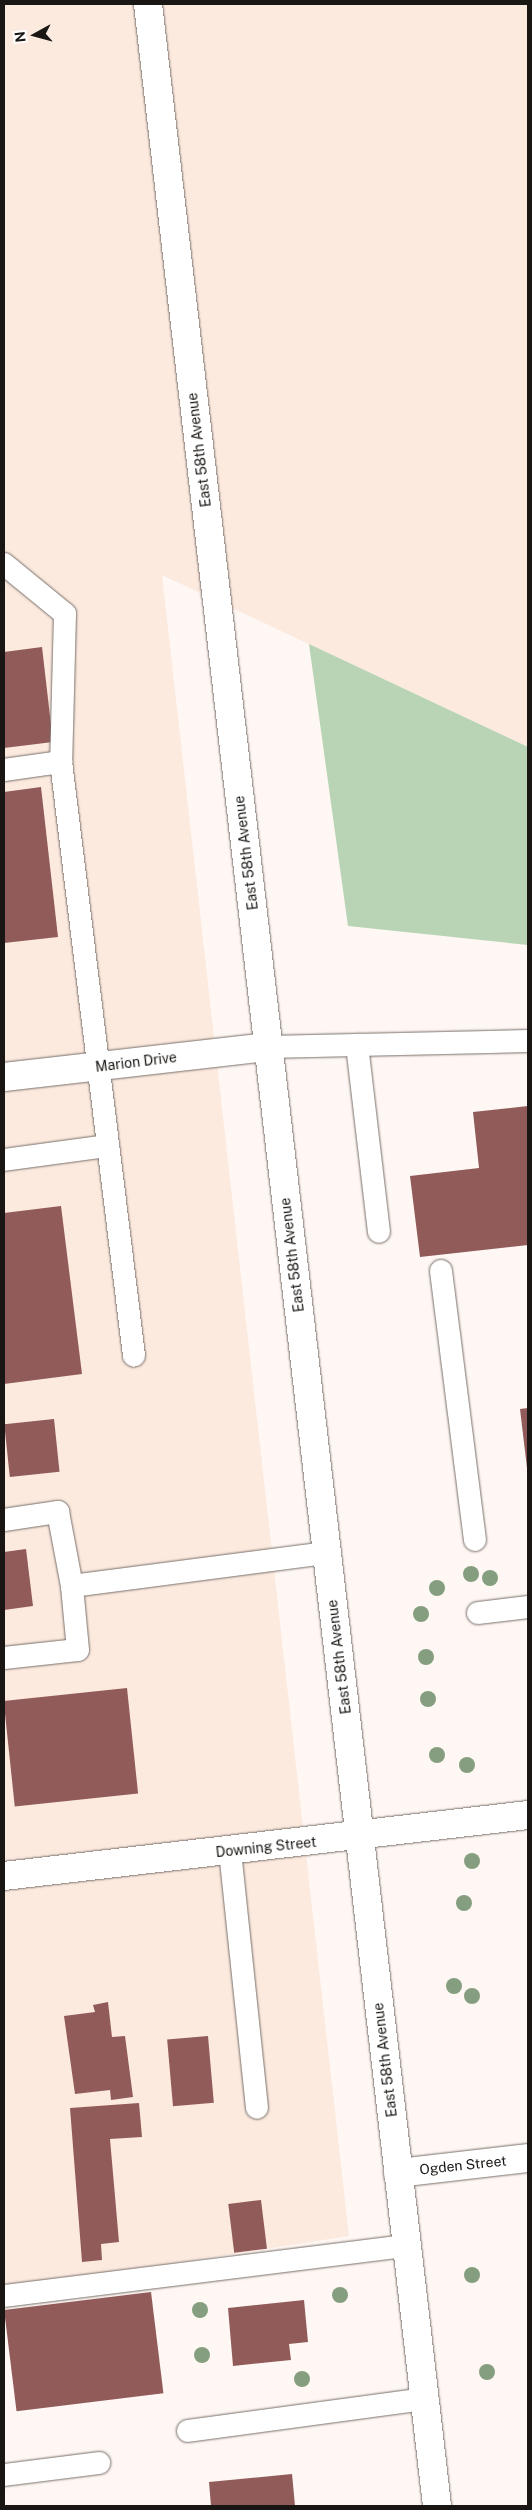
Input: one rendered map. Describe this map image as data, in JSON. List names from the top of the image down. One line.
{"streets":{"main road":["East 58th Avenue","Marion Drive","Downing Street","Ogden Street"]},"crossings":[["East 58th Avenue","Marion Drive"],["East 58th Avenue","Downing Street"],["East 58th Avenue","Ogden Street"]],"north":"left"}
